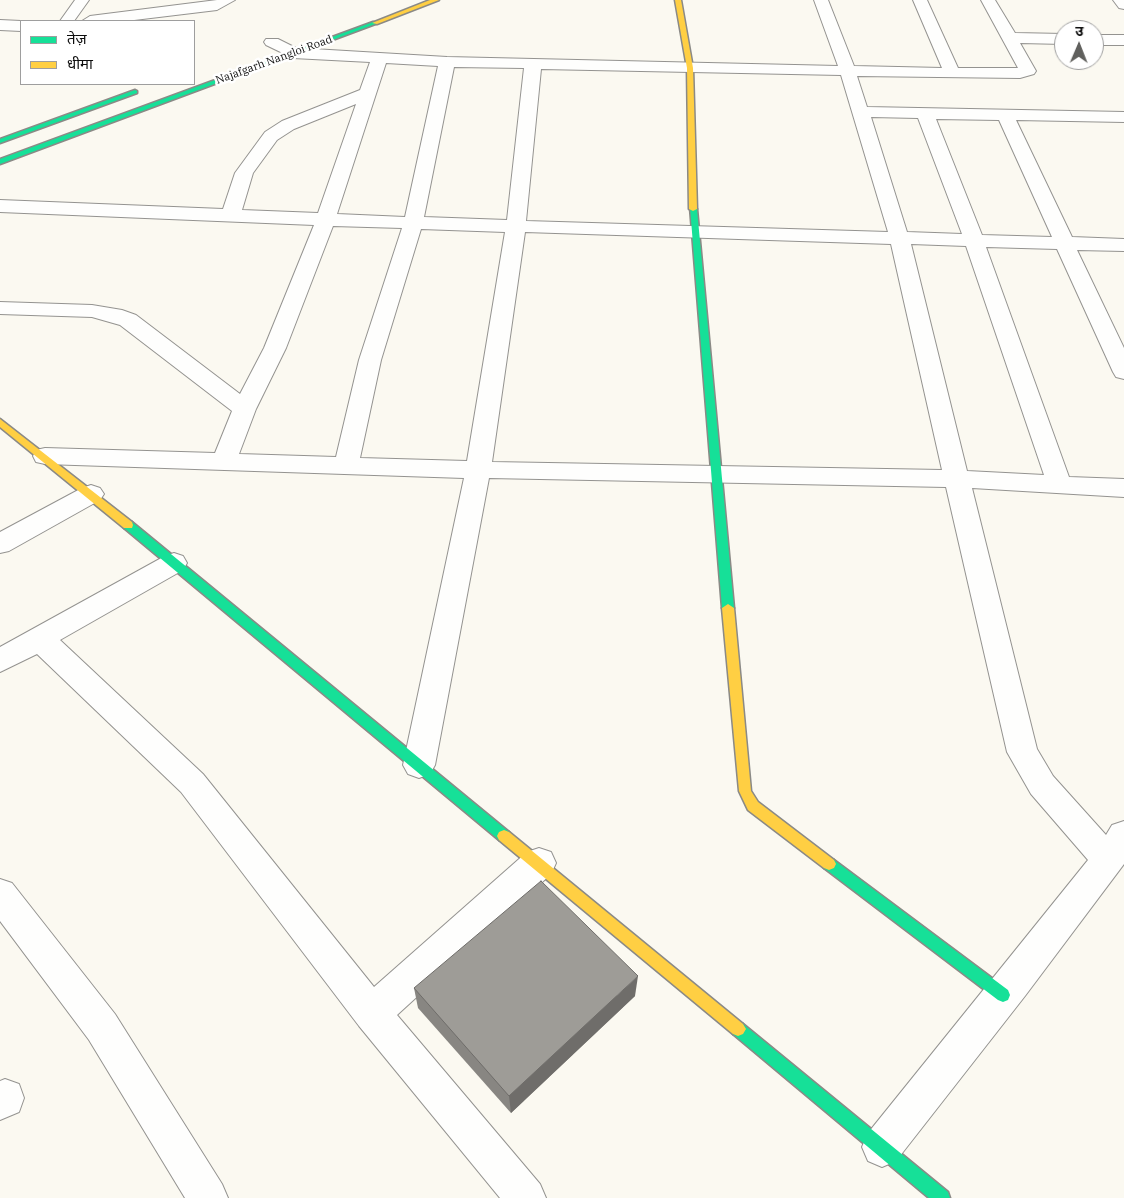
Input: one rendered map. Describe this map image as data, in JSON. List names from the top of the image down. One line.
{"streets":{"street":["Najafgarh Nangloi Road"]},"legend":["तेज़","धीमा"],"north":"top"}
